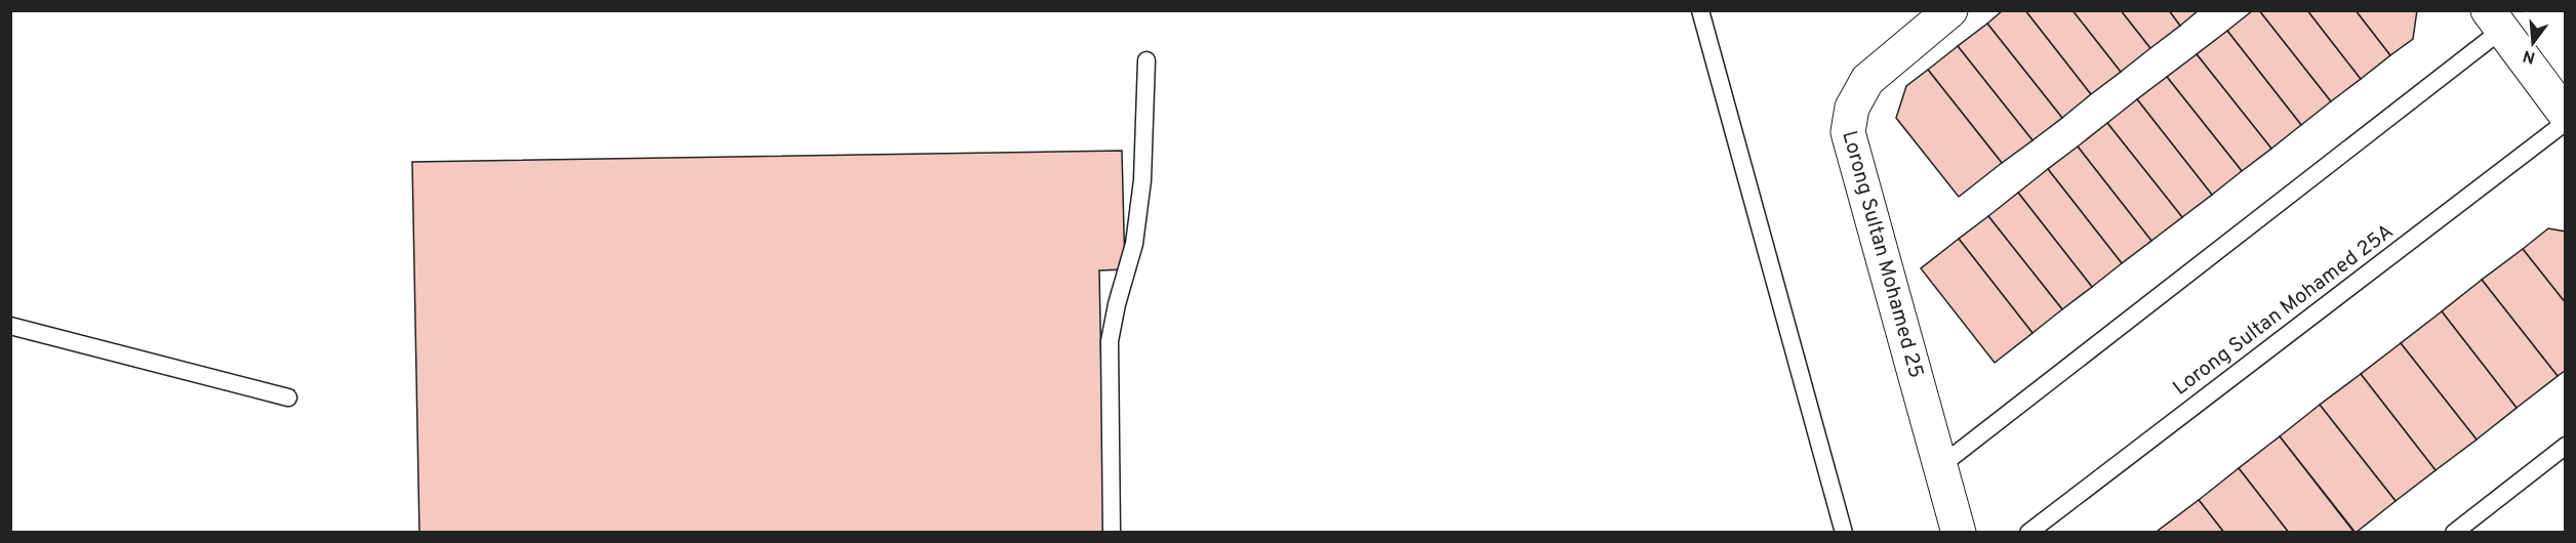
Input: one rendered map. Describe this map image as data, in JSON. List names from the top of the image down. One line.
{"streets":{"street":["Lorong Sultan Mohamed 25"],"lane":["Lorong Sultan Mohamed 25A"]},"north":"bottom"}
